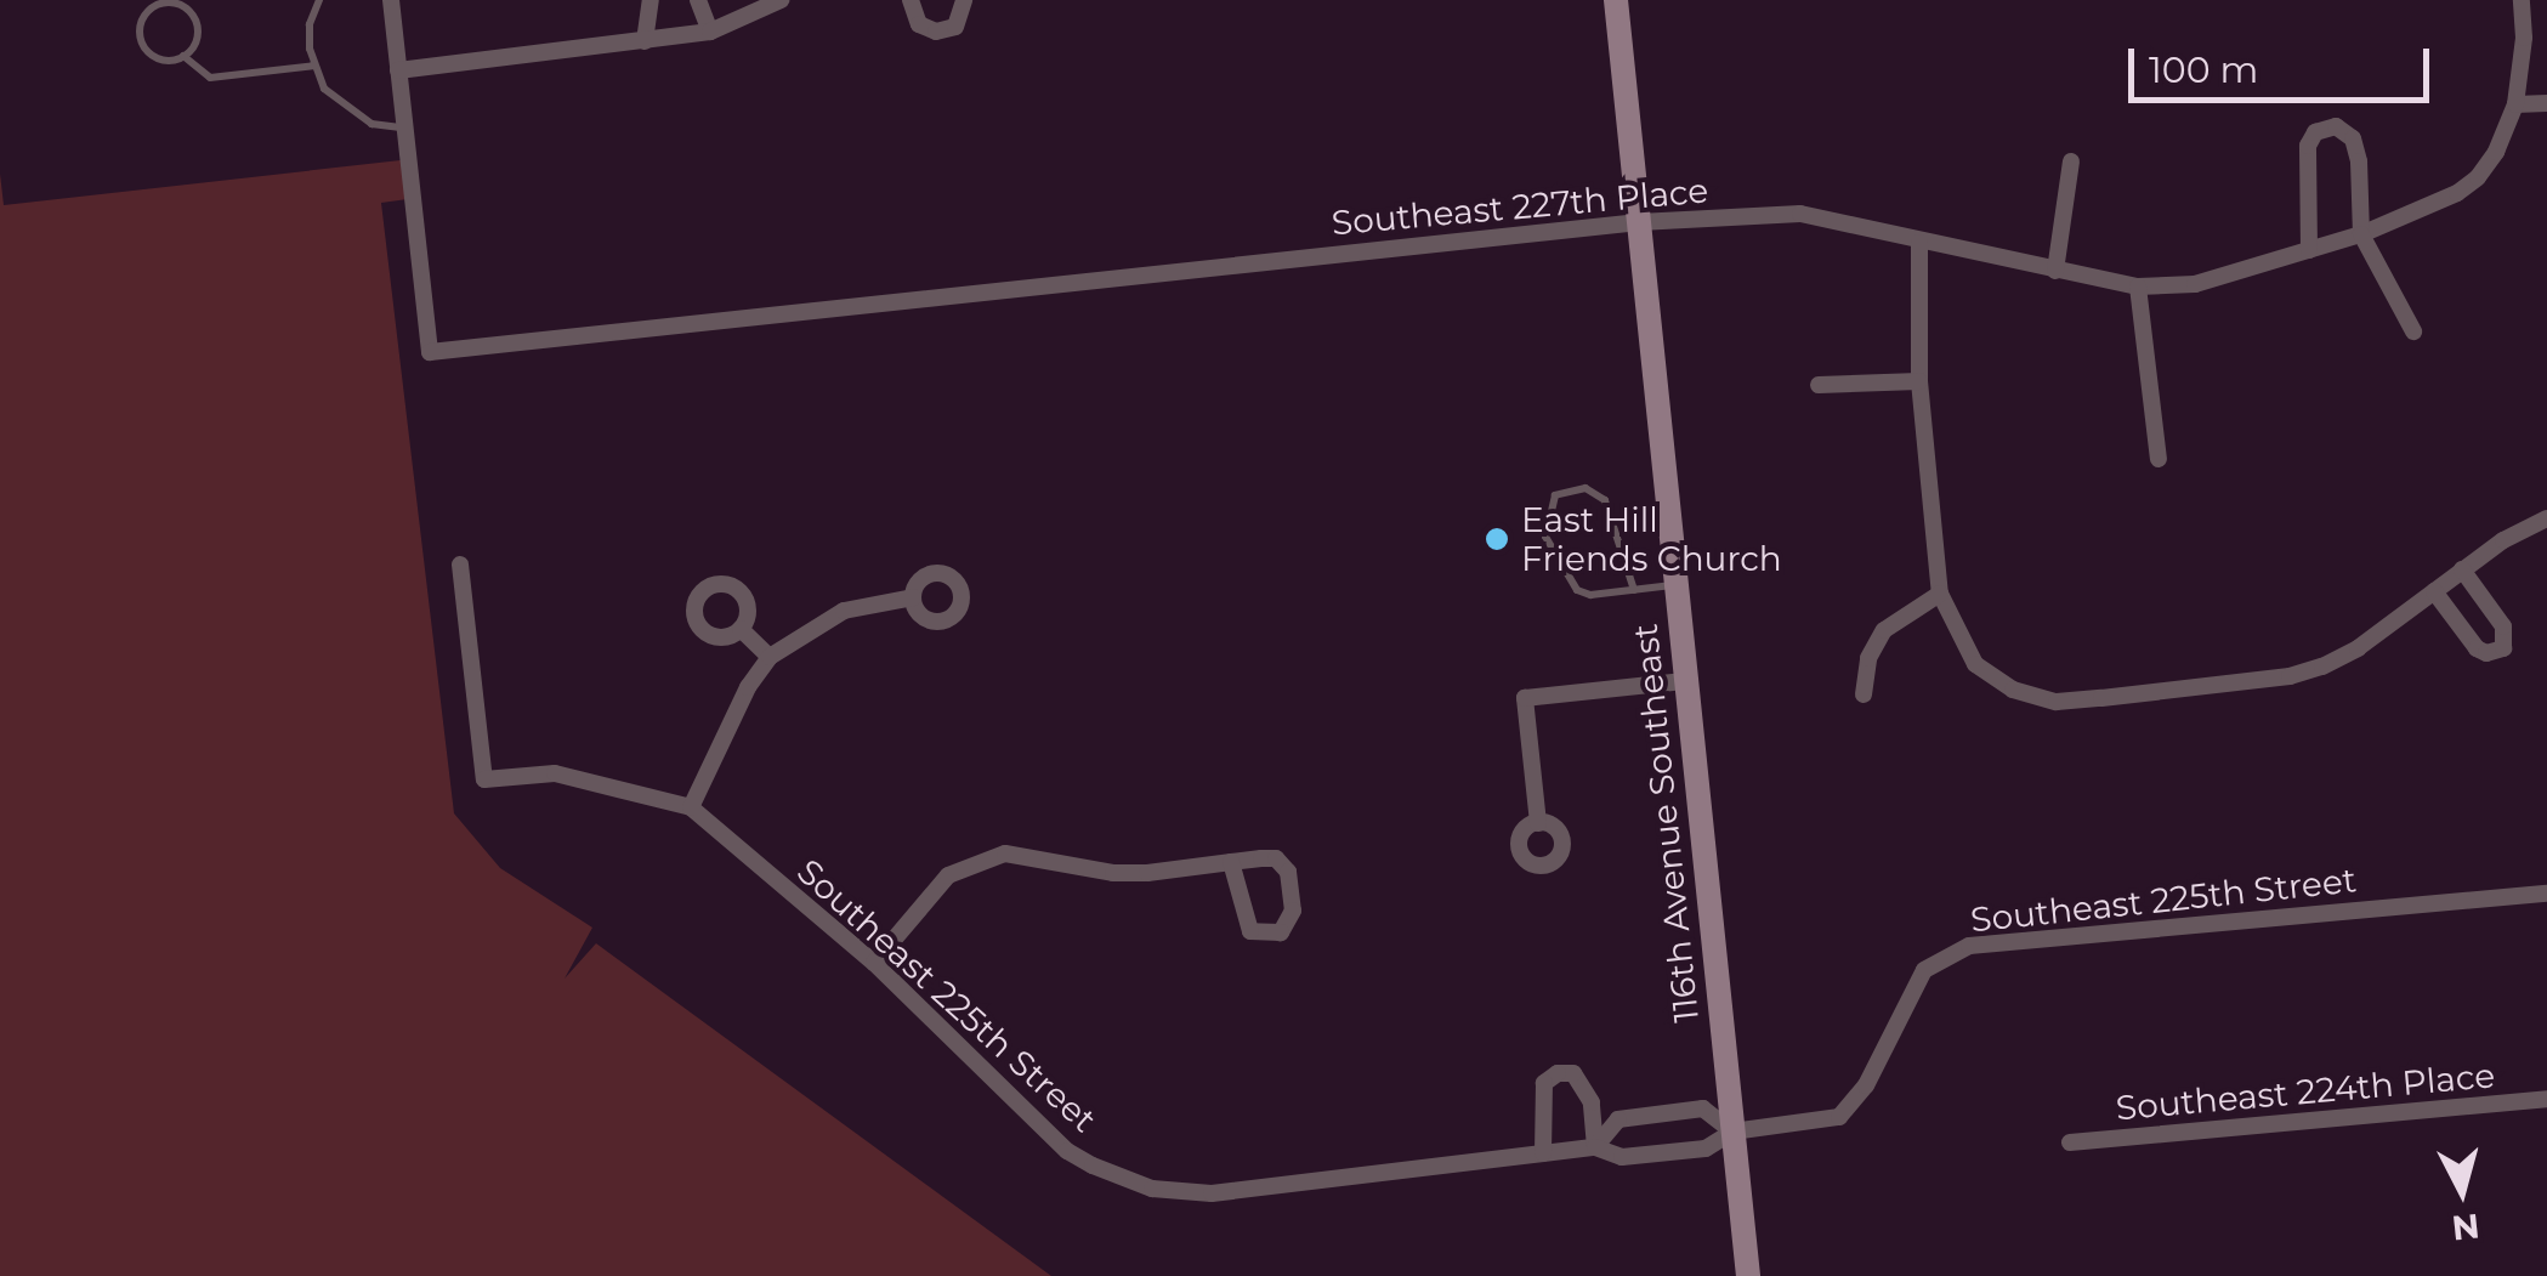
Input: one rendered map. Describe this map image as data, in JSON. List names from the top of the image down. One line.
{"streets":{"main road":["116th Avenue Southeast"],"street":["Southeast 227th Place","Southeast 225th Street","Southeast 224th Place"]},"crossings":[["Southeast 227th Place","116th Avenue Southeast"],["116th Avenue Southeast","Southeast 225th Street"]],"places":["East Hill Friends Church"],"scale_bar":"100 m","north":"bottom"}
